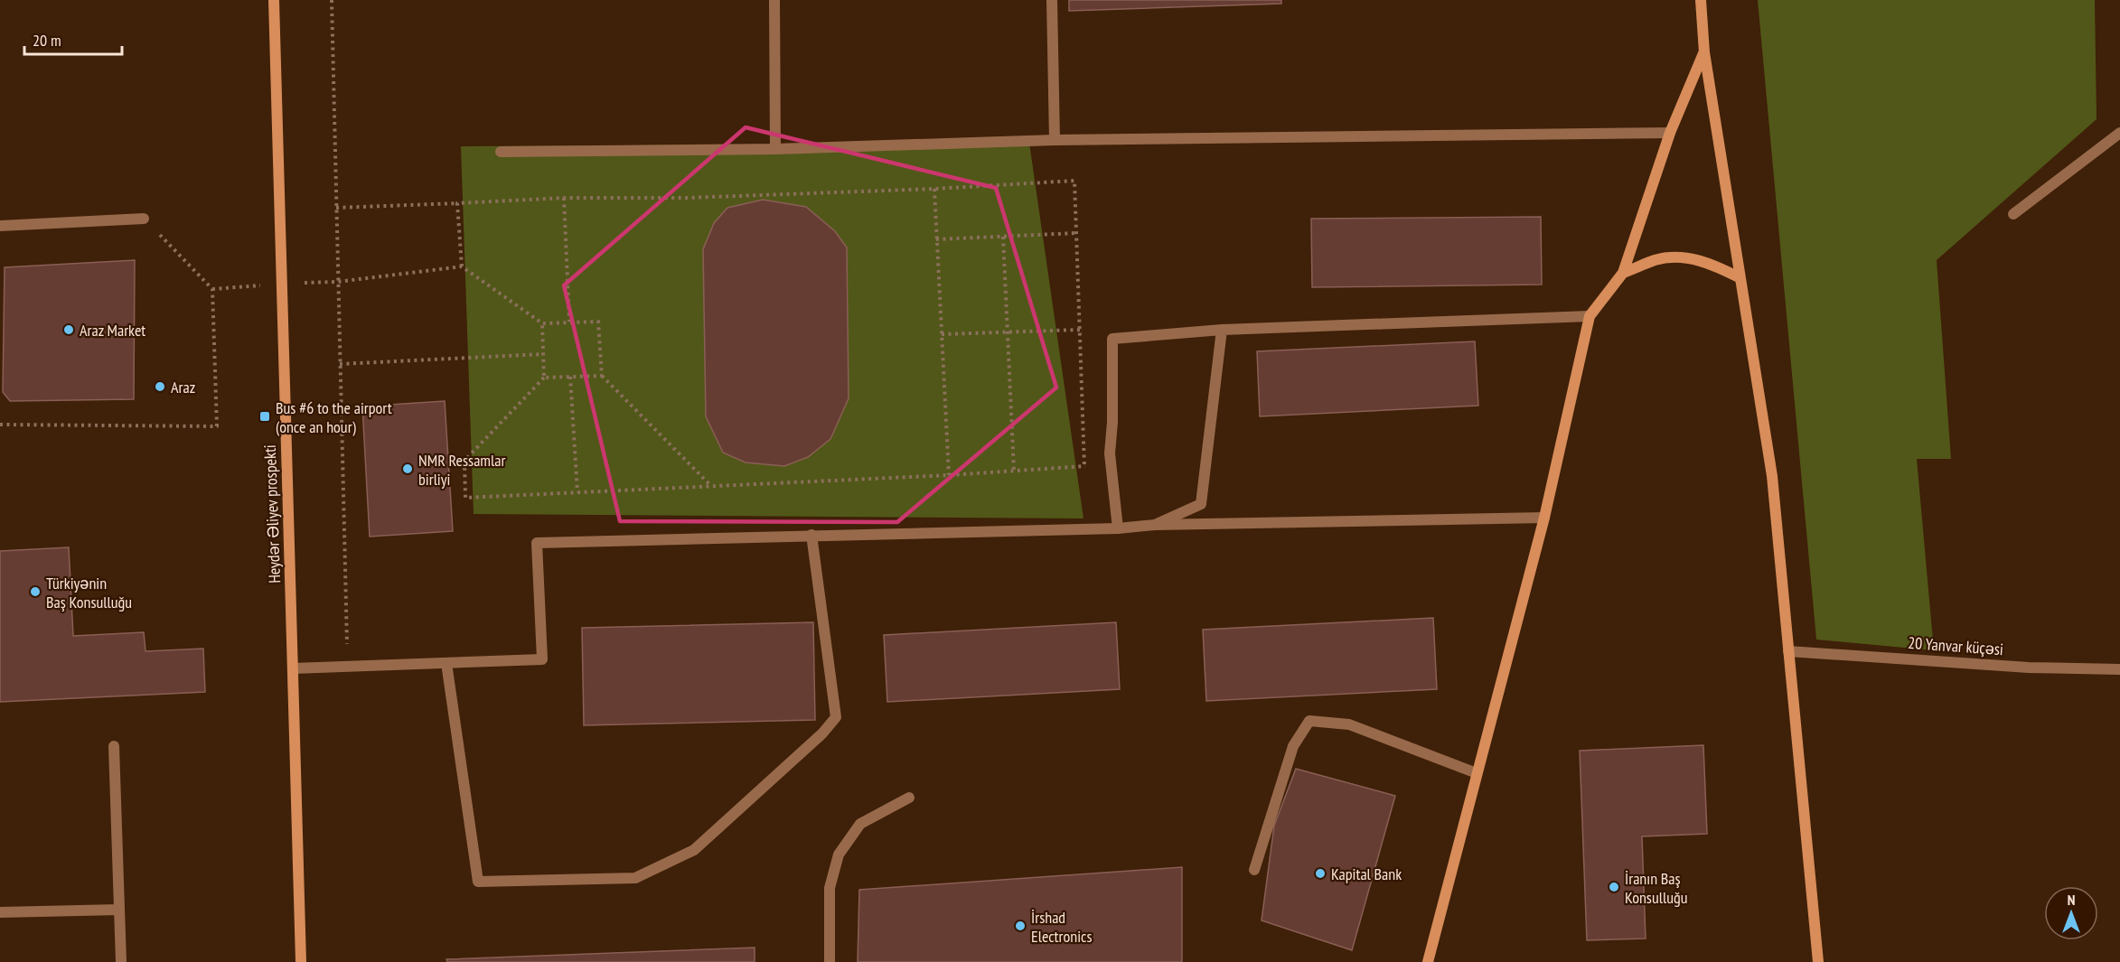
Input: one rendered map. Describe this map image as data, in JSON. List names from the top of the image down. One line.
{"streets":{"main road":["Heydər Əliyev prospekti"],"street":["20 Yanvar küçəsi"]},"places":{"other":["Araz Market","Araz","NMR Ressamlar birliyi","Türkiyənin Baş Konsulluğu","Kapital Bank","İranın Baş Konsulluğu","İrshad Electronics"],"transit":["Bus #6 to the airport (once an hour)"]},"scale_bar":"20 m","north":"top"}
